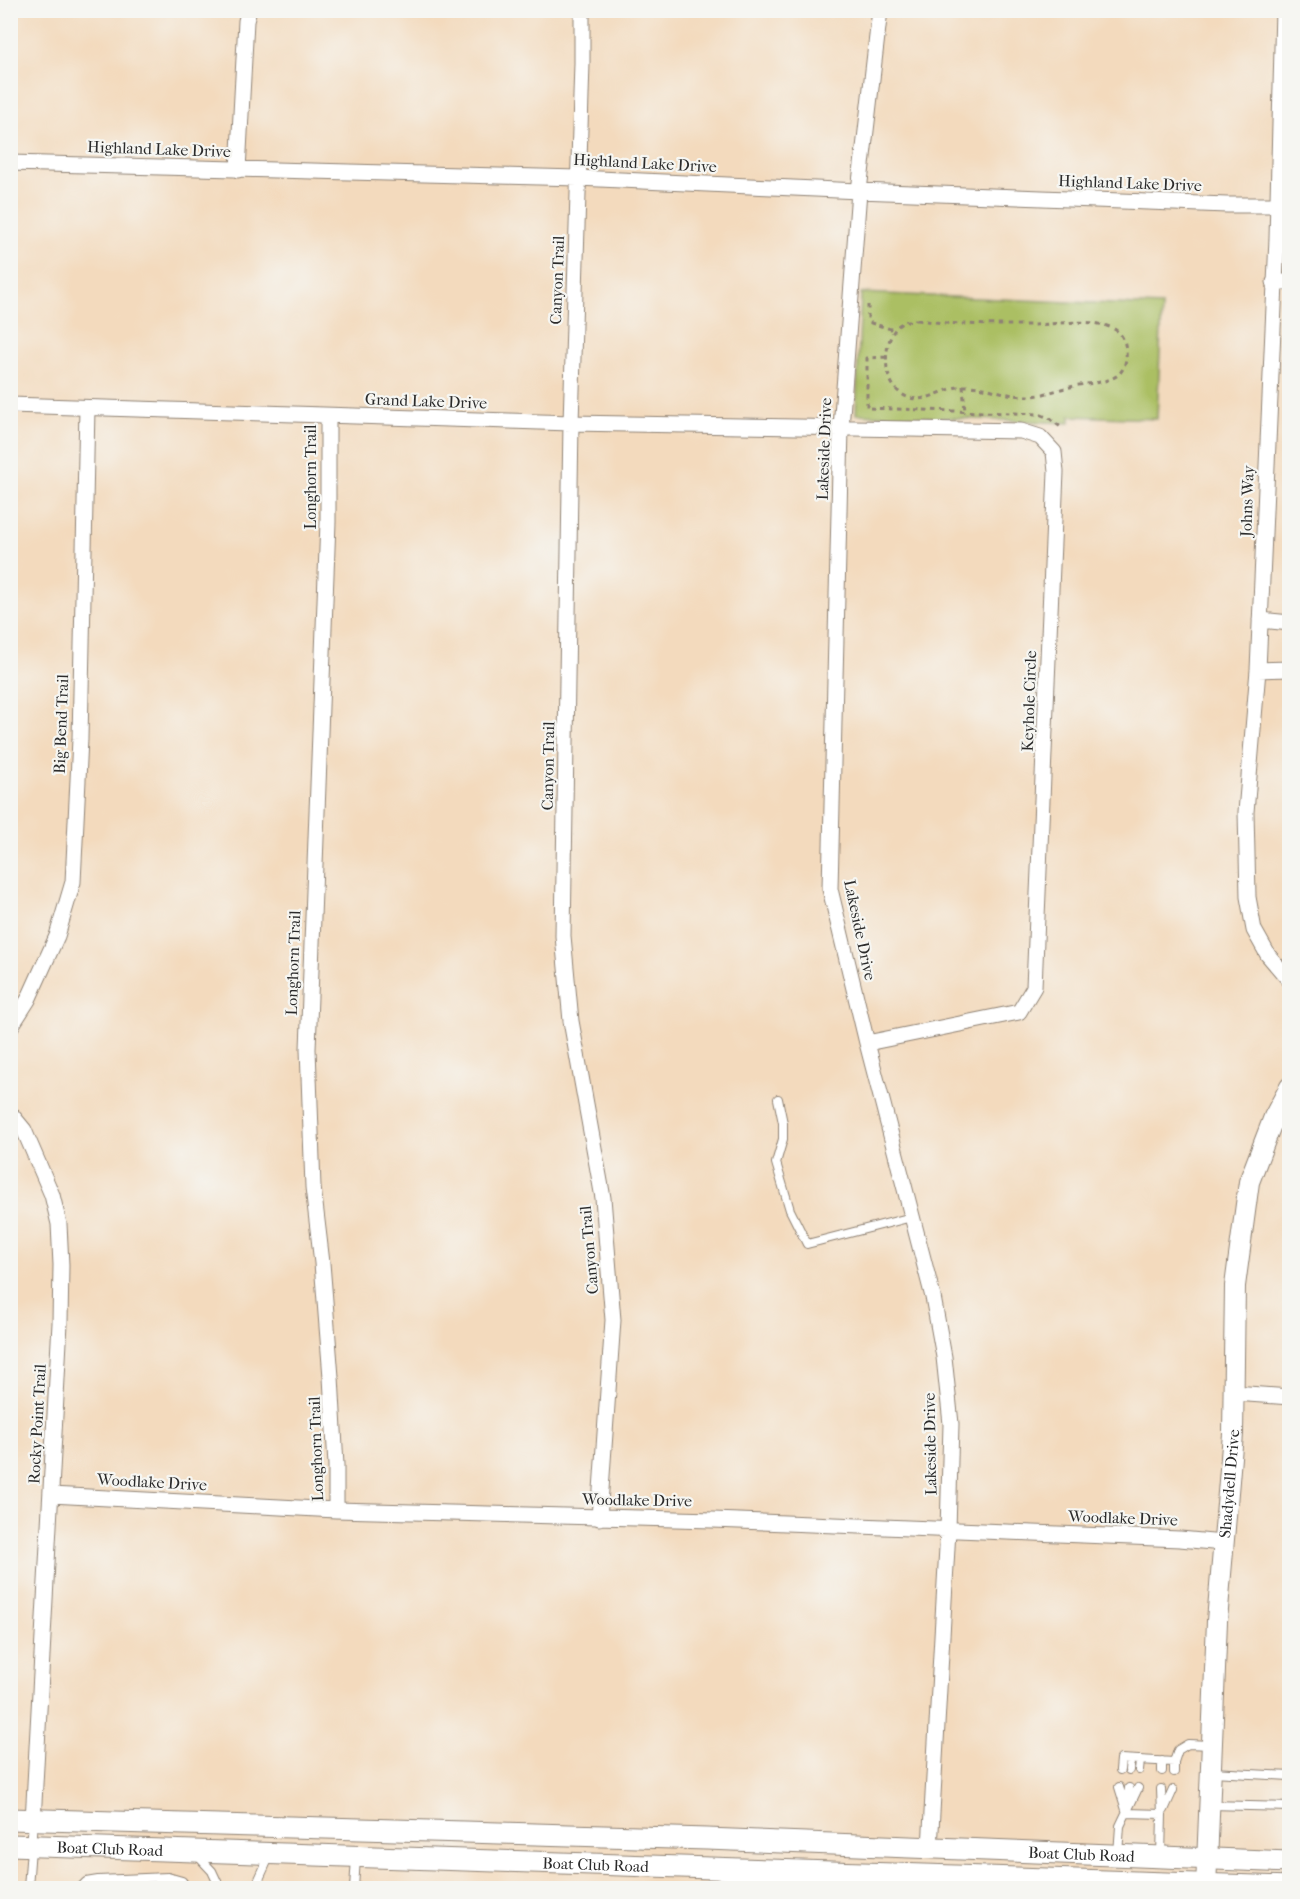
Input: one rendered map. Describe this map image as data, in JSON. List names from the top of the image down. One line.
{"streets":{"main road":["Boat Club Road"],"street":["Highland Lake Drive","Canyon Trail","Grand Lake Drive","Lakeside Drive","Longhorn Trail","Johns Way","Keyhole Circle","Big Bend Trail","Rocky Point Trail","Woodlake Drive","Shadydell Drive"]},"crossings":[["Highland Lake Drive","Canyon Trail"],["Highland Lake Drive","Lakeside Drive"],["Highland Lake Drive","Johns Way"],["Canyon Trail","Grand Lake Drive"],["Canyon Trail","Woodlake Drive"],["Grand Lake Drive","Lakeside Drive"],["Grand Lake Drive","Longhorn Trail"],["Grand Lake Drive","Keyhole Circle"],["Grand Lake Drive","Big Bend Trail"],["Lakeside Drive","Keyhole Circle"],["Lakeside Drive","Woodlake Drive"],["Lakeside Drive","Boat Club Road"],["Longhorn Trail","Woodlake Drive"],["Rocky Point Trail","Woodlake Drive"],["Rocky Point Trail","Boat Club Road"],["Woodlake Drive","Shadydell Drive"],["Shadydell Drive","Boat Club Road"]]}
